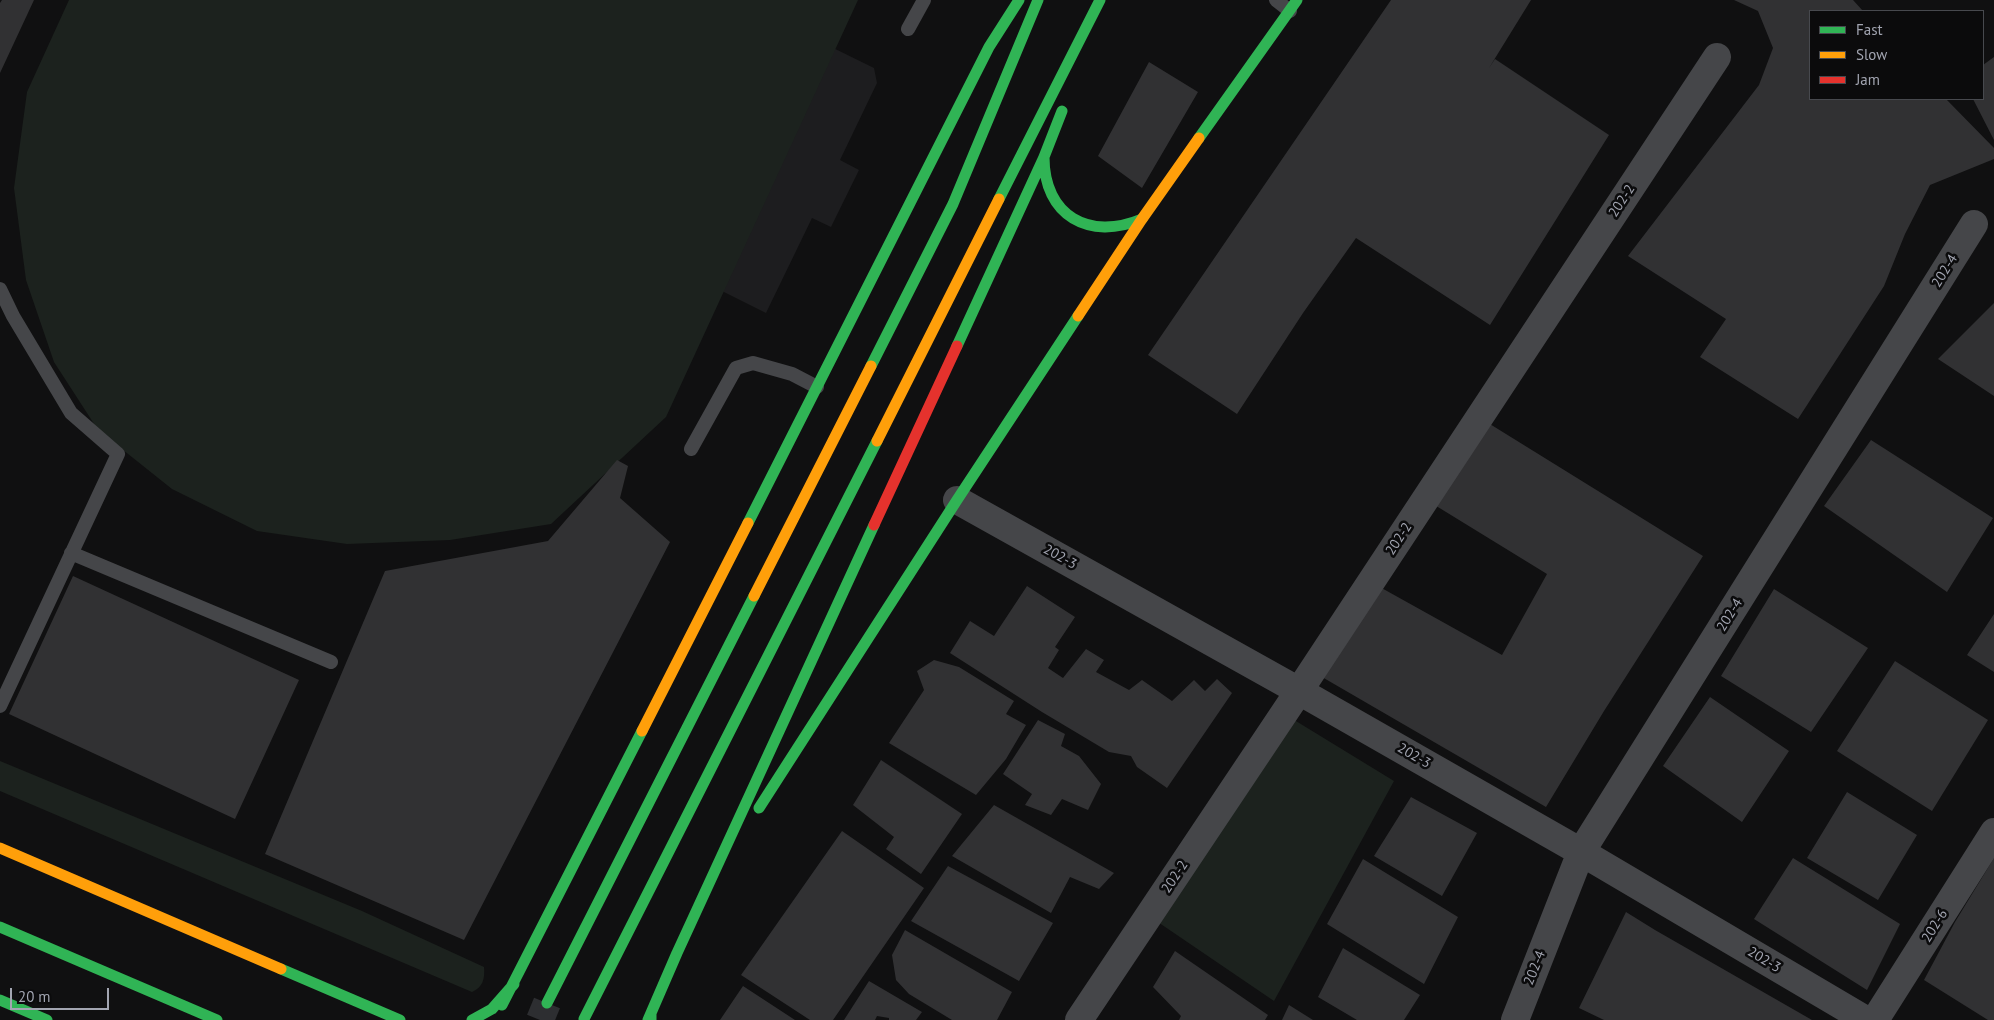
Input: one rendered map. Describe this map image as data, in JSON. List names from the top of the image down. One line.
{"streets":{"street":["202-2","202-4","202-3","202-6"]},"crossings":[["202-2","202-3"],["202-4","202-3"]],"legend":["Fast","Slow","Jam"],"scale_bar":"20 m"}
